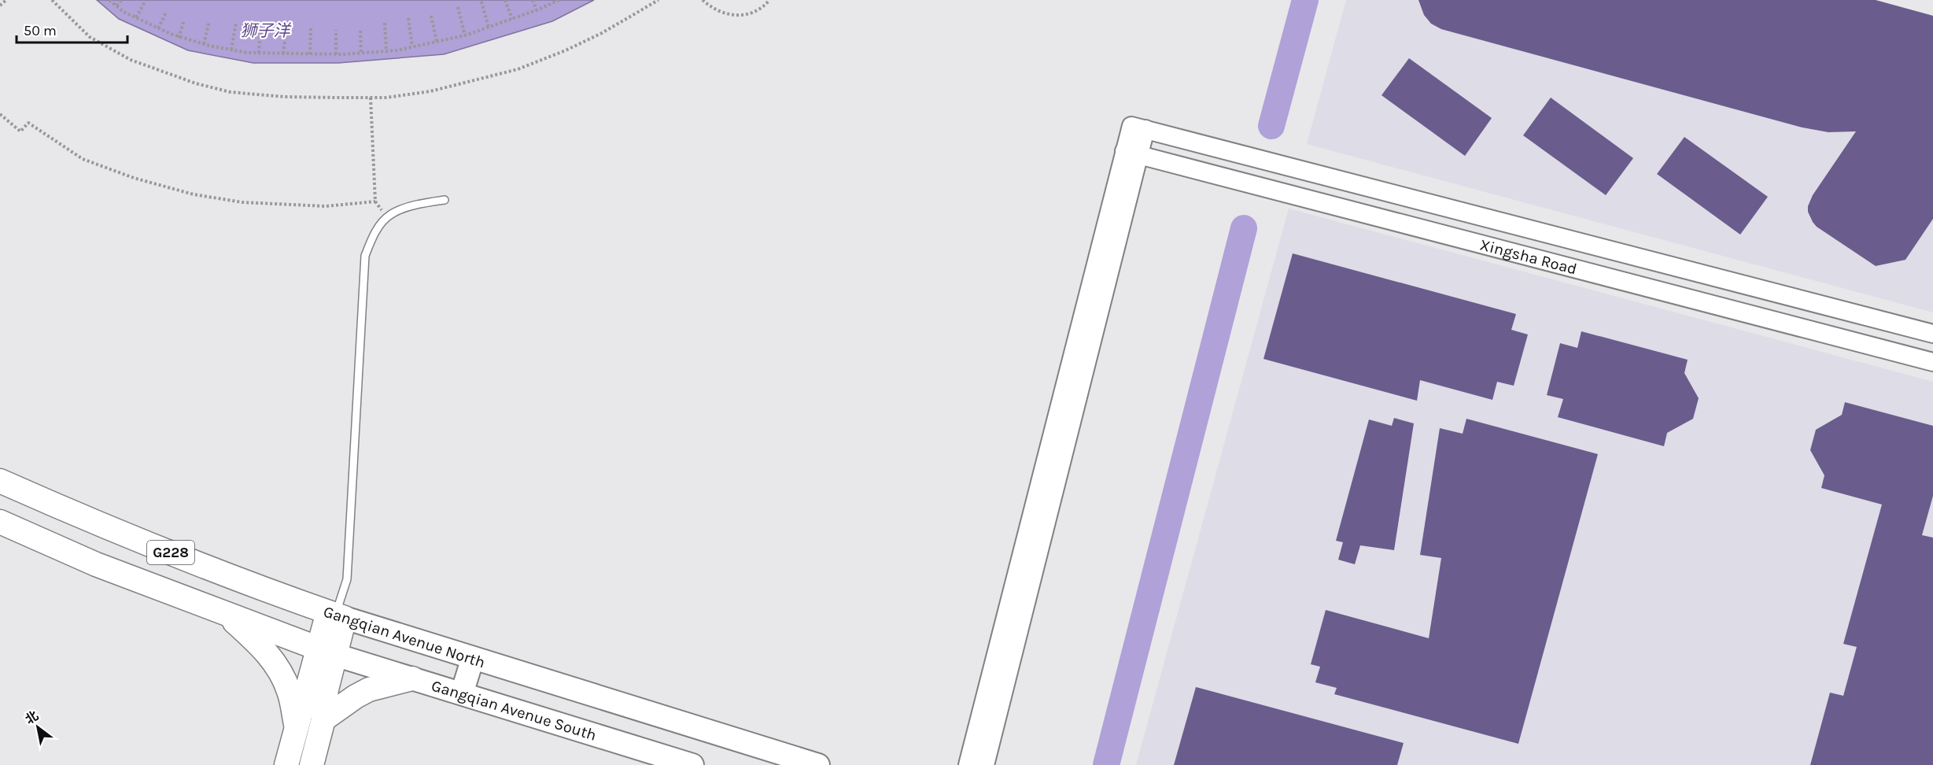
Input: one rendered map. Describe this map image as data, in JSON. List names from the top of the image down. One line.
{"streets":{"highway":["G228","Gangqian Avenue North"],"main road":["Gangqian Avenue South"],"street":["Xingsha Road"]},"crossings":[["G228","Gangqian Avenue South"]],"water":["狮子洋"],"scale_bar":"50 m","north":"top left"}
